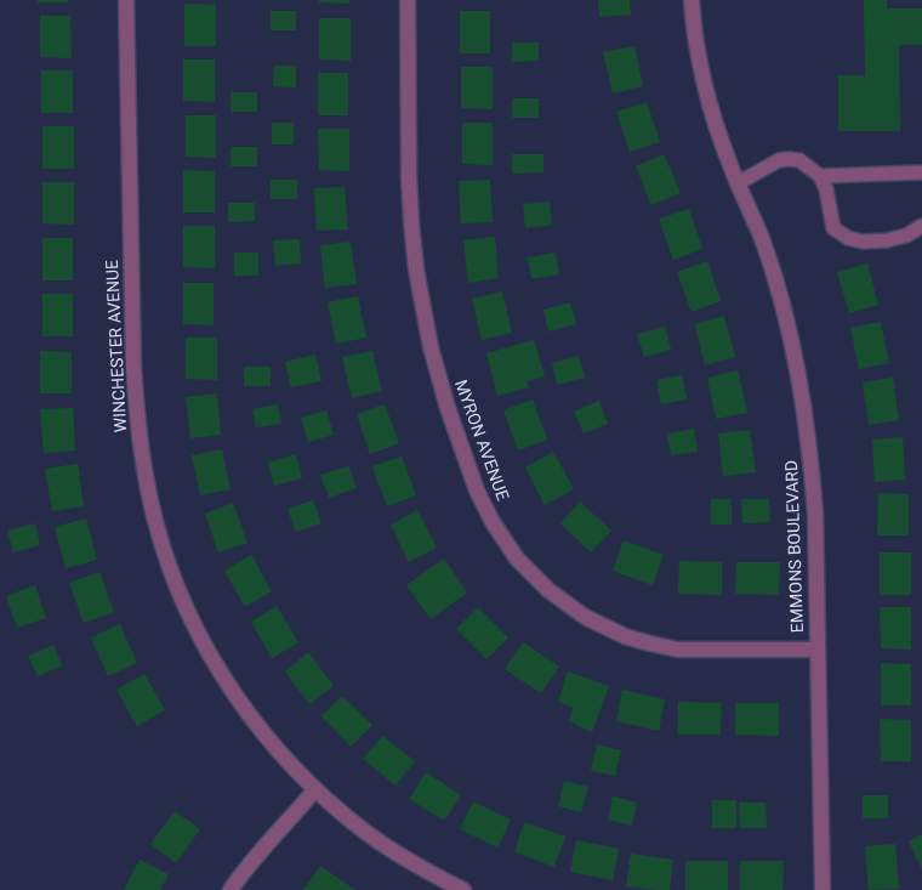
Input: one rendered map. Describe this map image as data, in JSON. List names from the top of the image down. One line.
{"streets":{"street":["WINCHESTER AVENUE","MYRON AVENUE","EMMONS BOULEVARD"]},"crossings":[["MYRON AVENUE","EMMONS BOULEVARD"]]}
